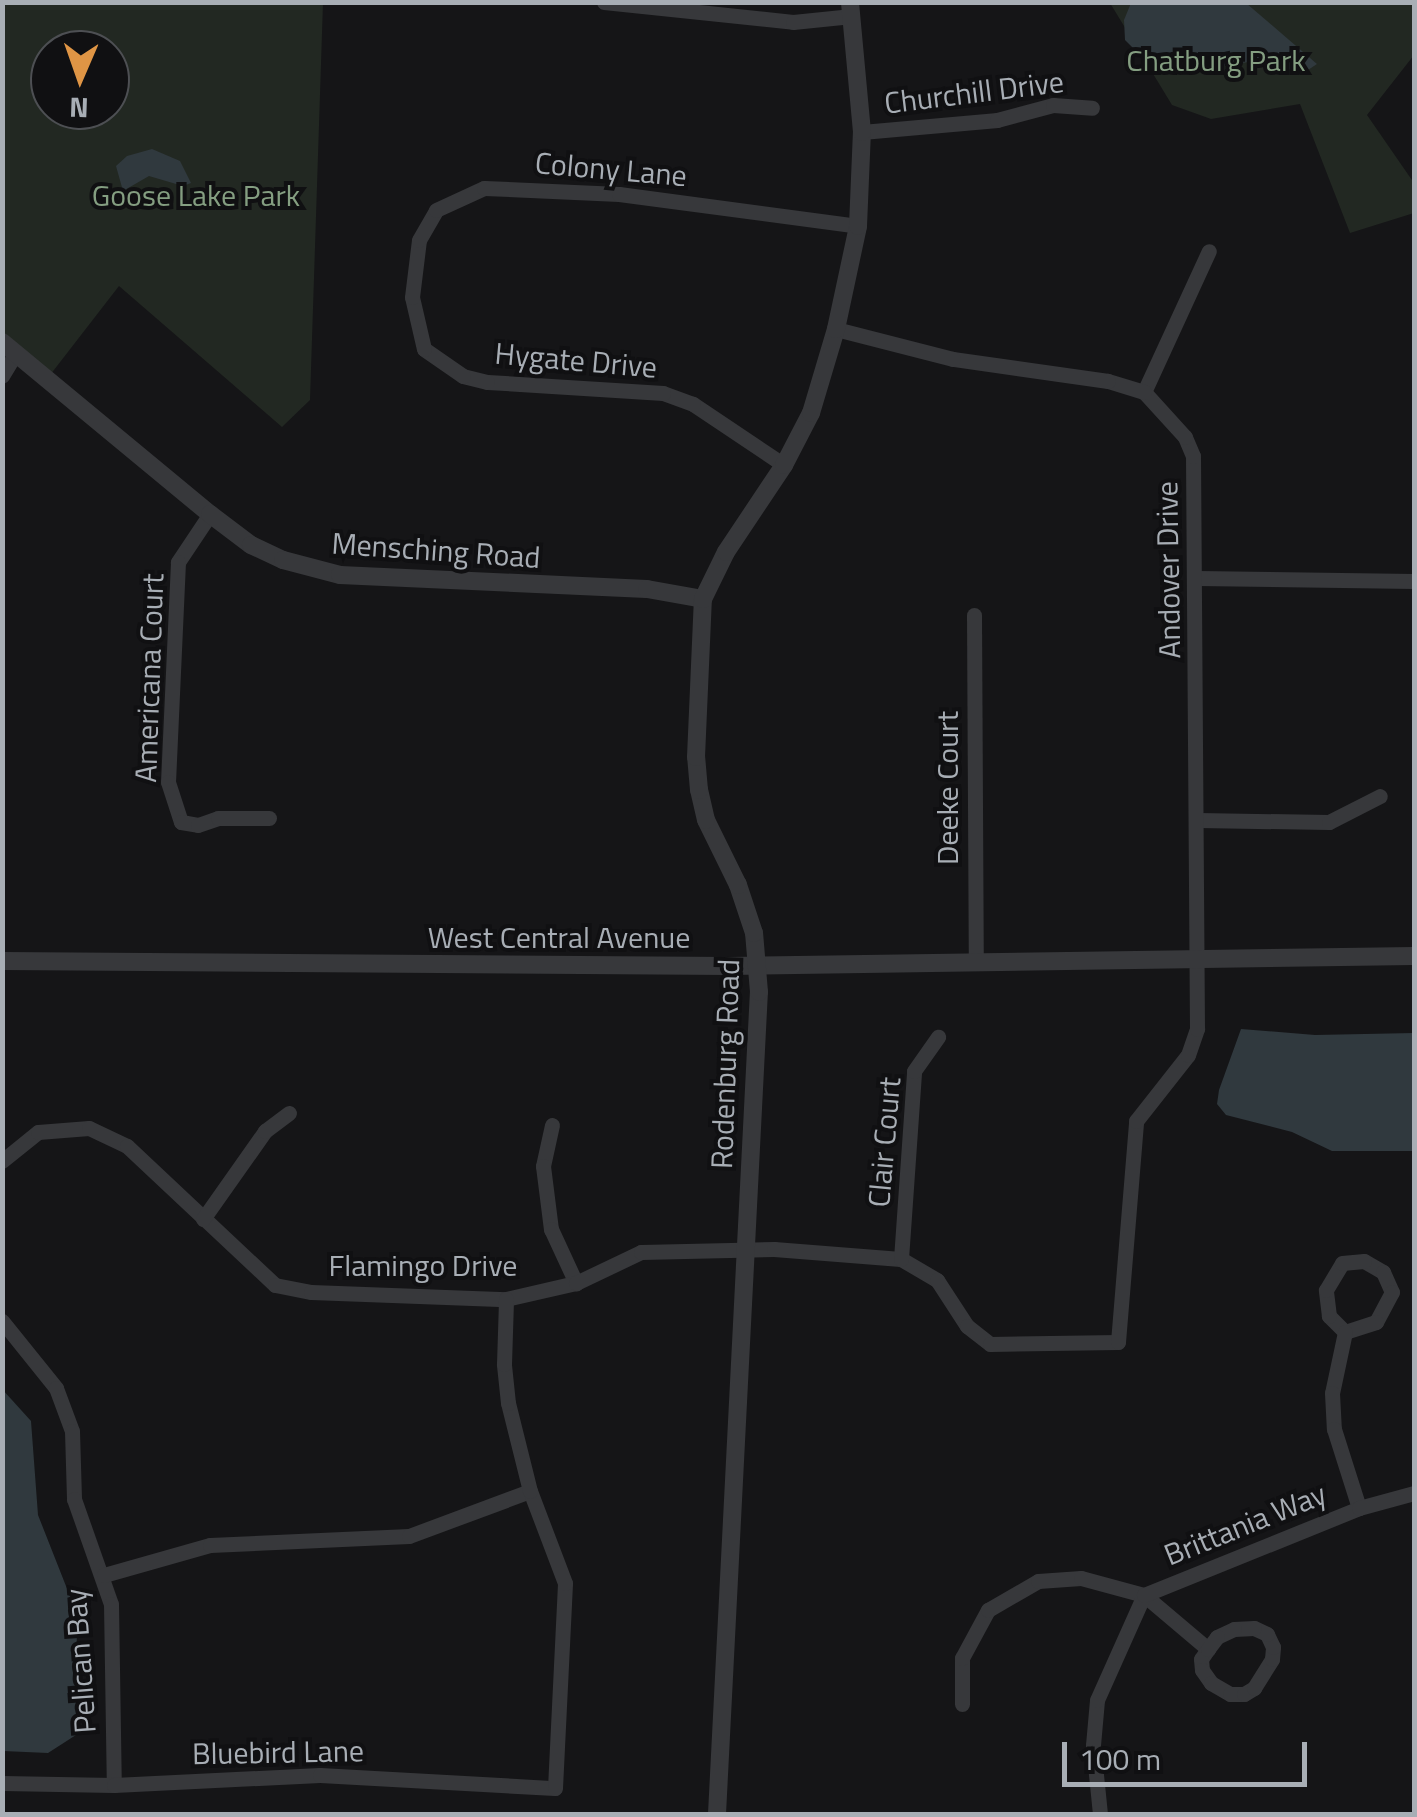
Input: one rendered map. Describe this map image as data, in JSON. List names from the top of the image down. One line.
{"streets":{"street":["Churchill Drive","Colony Lane","Hygate Drive","Mensching Road","Andover Drive","Americana Court","Deeke Court","West Central Avenue","Rodenburg Road","Clair Court","Flamingo Drive","Brittania Way","Pelican Bay","Bluebird Lane"]},"crossings":[["Churchill Drive","Rodenburg Road"],["Colony Lane","Hygate Drive"],["Colony Lane","Rodenburg Road"],["Hygate Drive","Rodenburg Road"],["Mensching Road","Americana Court"],["Mensching Road","Rodenburg Road"],["Andover Drive","West Central Avenue"],["Andover Drive","Clair Court"],["Andover Drive","Flamingo Drive"],["Deeke Court","West Central Avenue"],["West Central Avenue","Rodenburg Road"],["Rodenburg Road","Flamingo Drive"],["Clair Court","Flamingo Drive"],["Pelican Bay","Bluebird Lane"]],"parks":["Chatburg Park","Goose Lake Park"],"scale_bar":"100 m","north":"bottom"}
